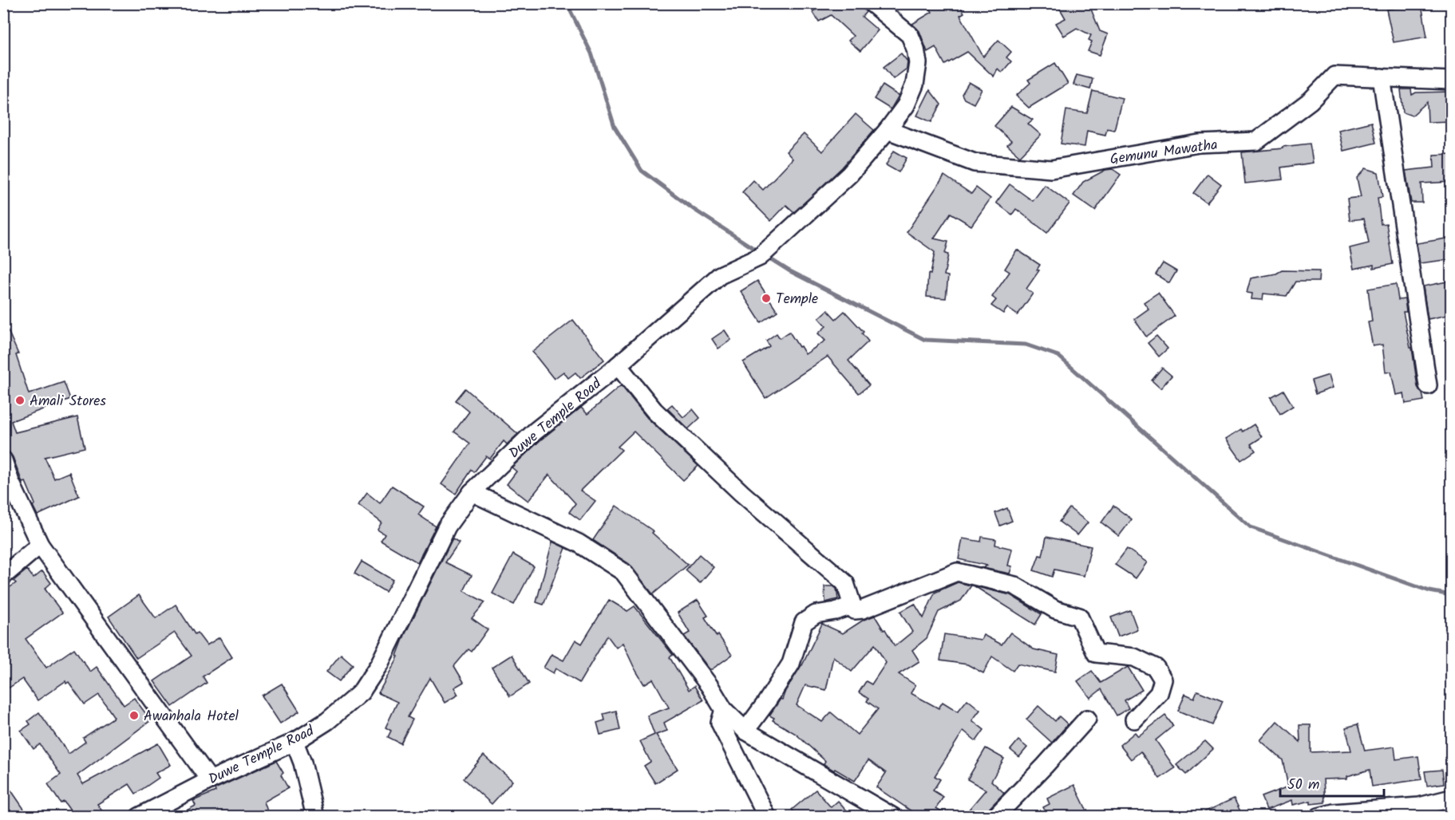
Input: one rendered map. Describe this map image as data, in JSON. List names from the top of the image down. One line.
{"streets":{"street":["Gemunu Mawatha","Duwe Temple Road"]},"crossings":[["Gemunu Mawatha","Duwe Temple Road"]],"places":["Temple","Amali Stores","Awanhala Hotel"],"scale_bar":"50 m"}
